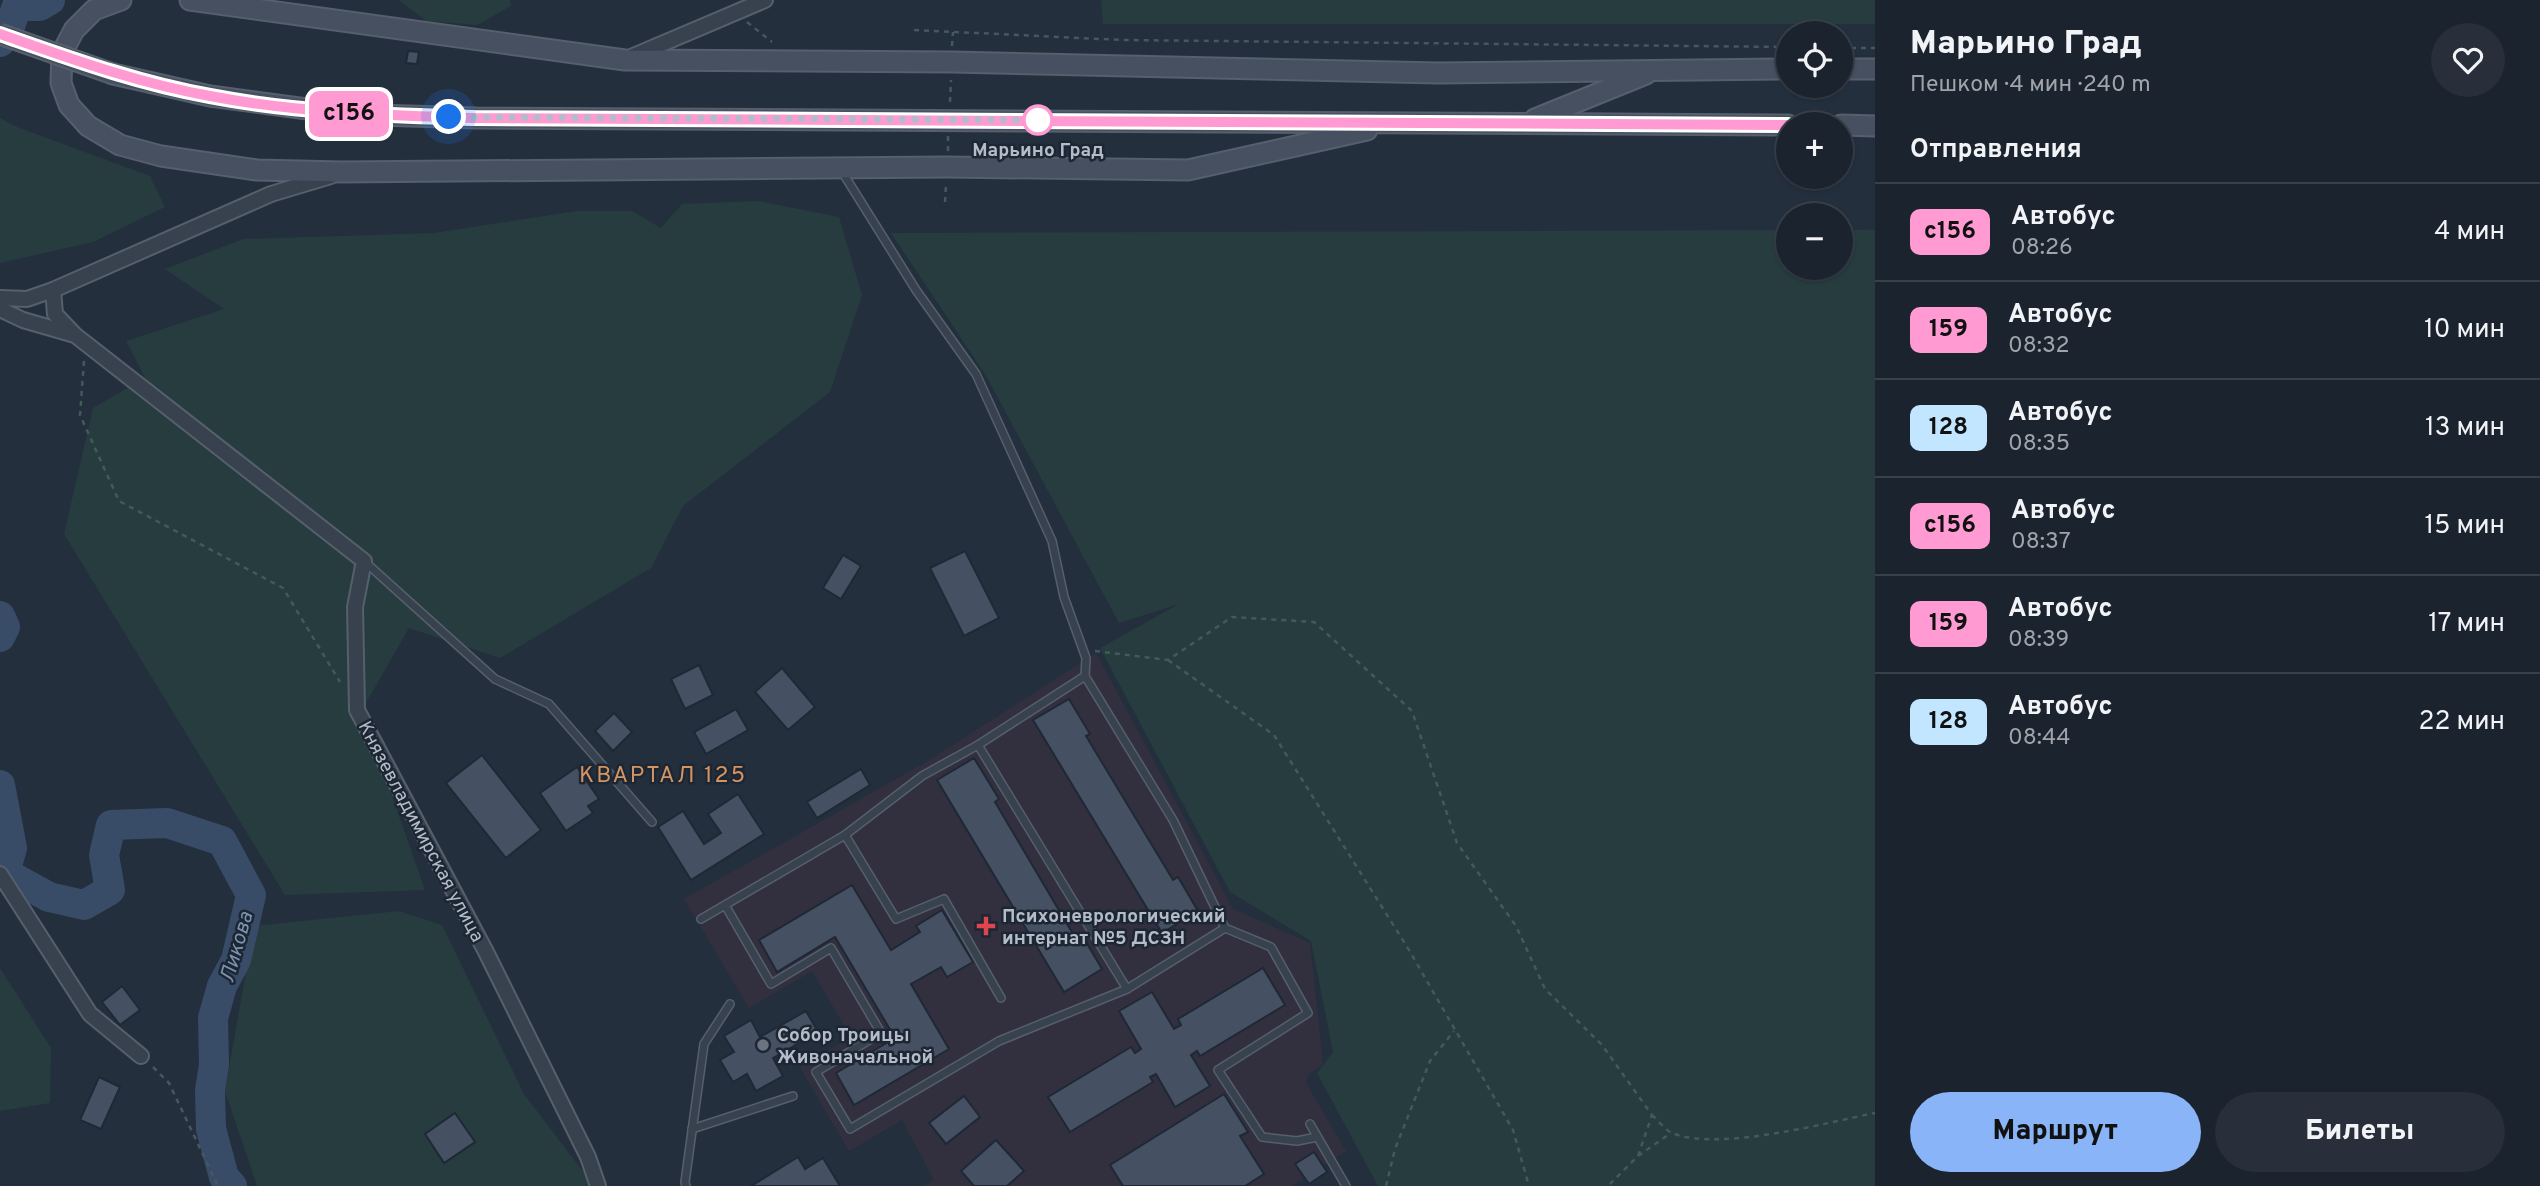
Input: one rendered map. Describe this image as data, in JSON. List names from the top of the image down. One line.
{"streets":{"street":["Князевладимирская улица"]},"districts":["КВАРТАЛ 125"],"water":["Ликова"],"places":{"other":["Марьино Град","Собор Троицы Живоначальной"],"health":["Психоневрологический интернат №5 ДСЗН"]},"lines":["bus line с156"],"page":{"on_map":"с156","heading":[["Марьино Град","Пешком · 4 мин · 240 m"],"Отправления"],"map_buttons":["+","−"],"list":[{"mark":"с156","name":"Автобус","note":"08:26","value":"4 мин"},{"mark":"159","name":"Автобус","note":"08:32","value":"10 мин"},{"mark":"128","name":"Автобус","note":"08:35","value":"13 мин"},{"mark":"с156","name":"Автобус","note":"08:37","value":"15 мин"},{"mark":"159","name":"Автобус","note":"08:39","value":"17 мин"},{"mark":"128","name":"Автобус","note":"08:44","value":"22 мин"}],"buttons":["Маршрут","Билеты"]}}
